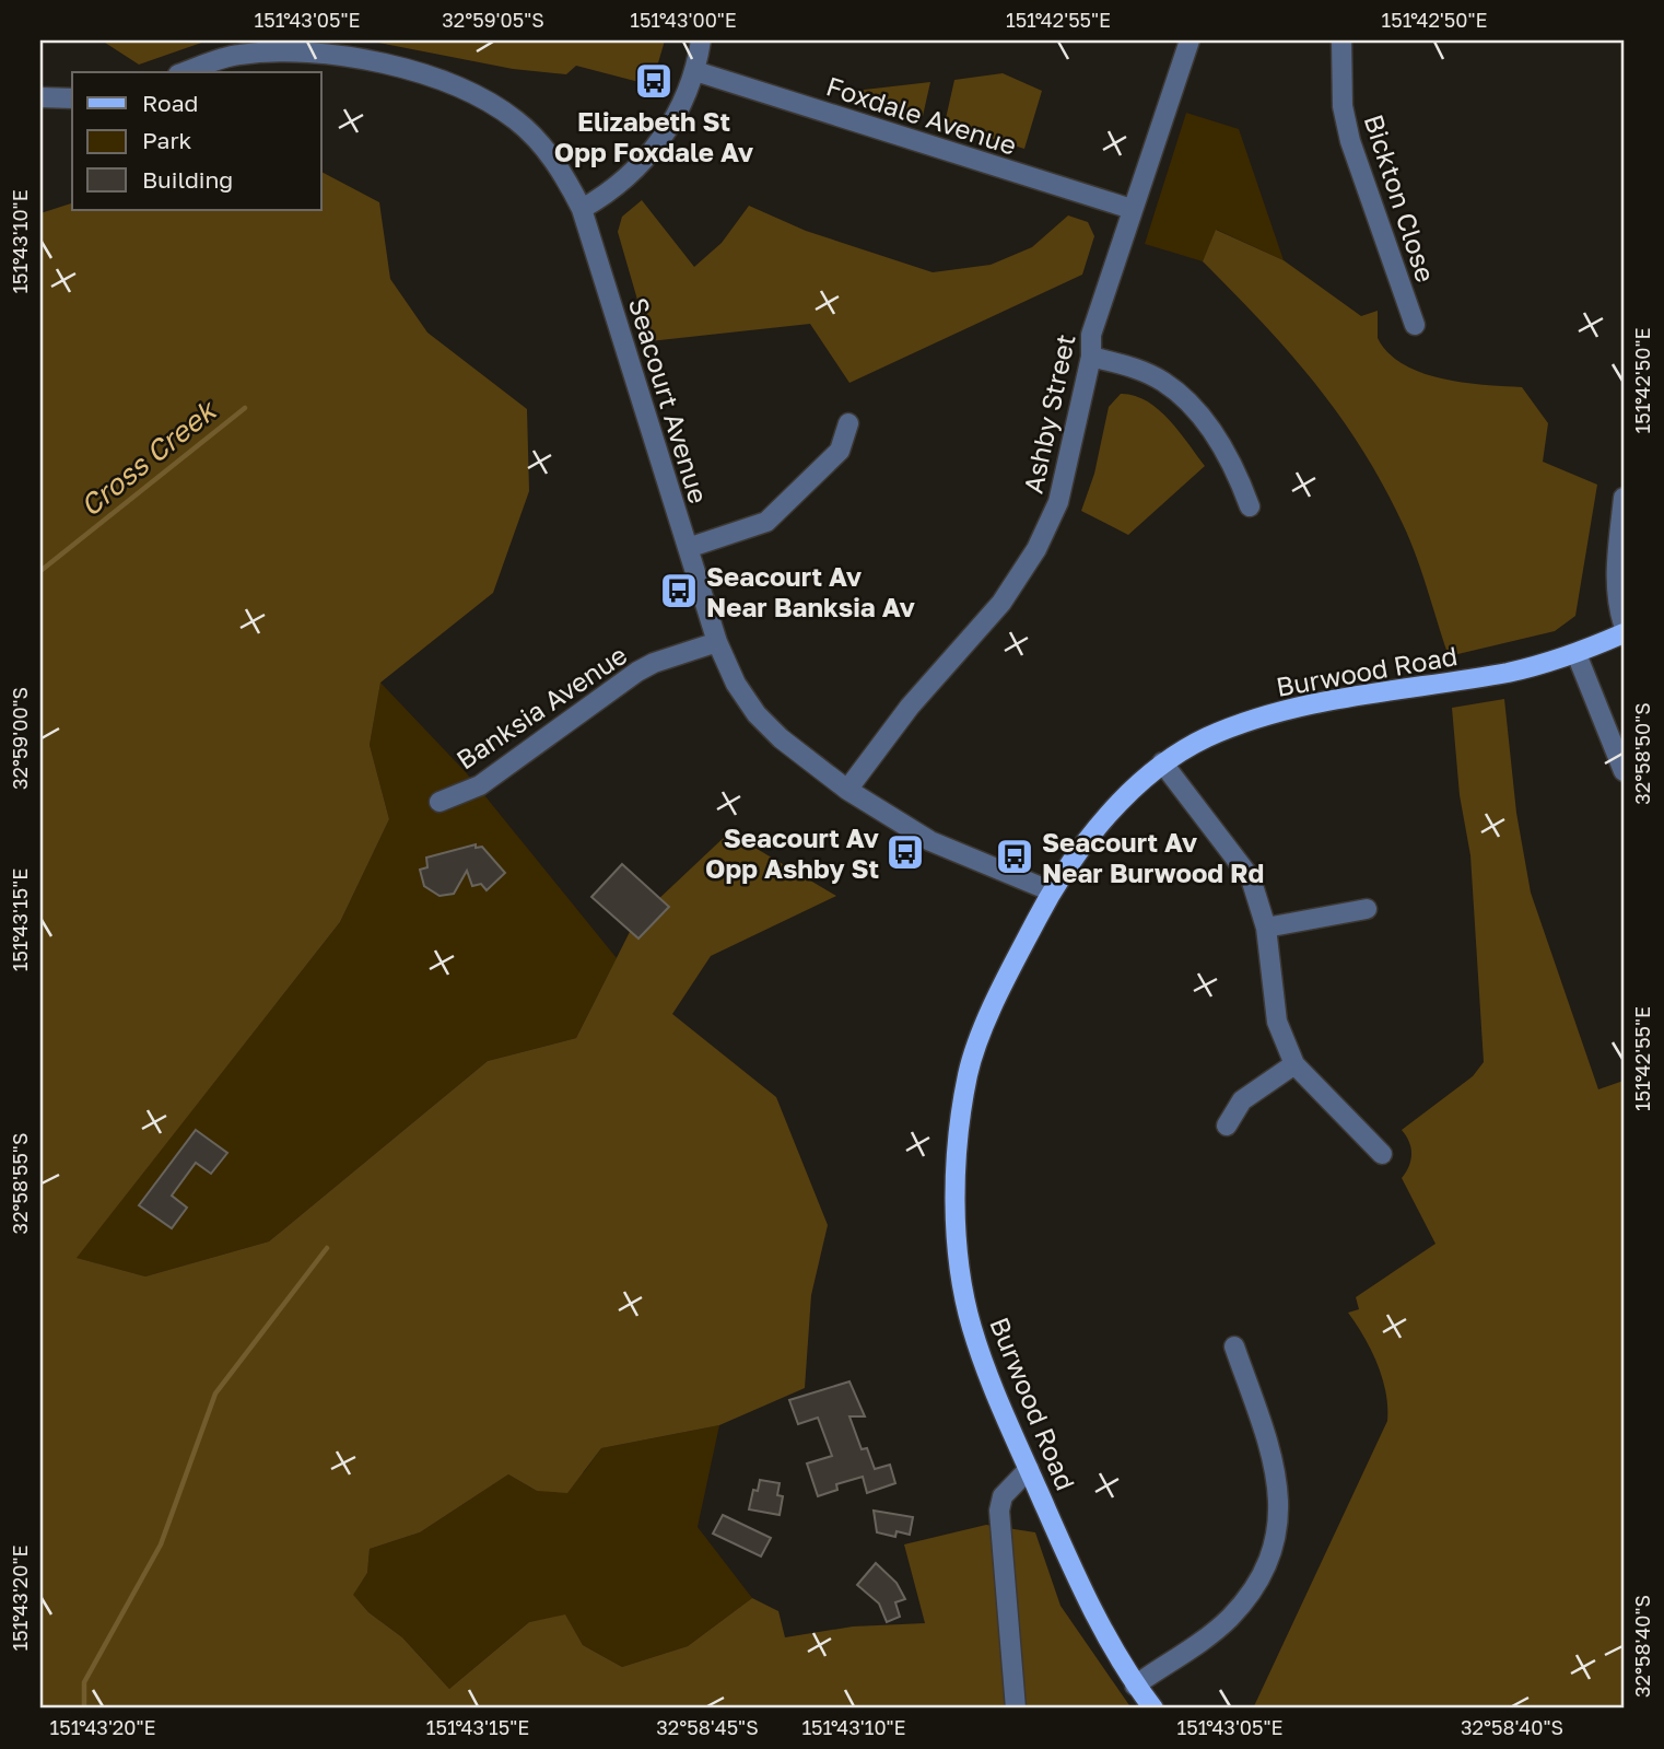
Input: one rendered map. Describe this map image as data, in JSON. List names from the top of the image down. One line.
{"streets":{"main road":["Burwood Road"],"street":["Foxdale Avenue","Bickton Close","Seacourt Avenue","Ashby Street","Banksia Avenue"]},"crossings":[["Foxdale Avenue","Ashby Street"],["Seacourt Avenue","Ashby Street"],["Seacourt Avenue","Burwood Road"],["Seacourt Avenue","Banksia Avenue"]],"water":["Cross Creek"],"places":{"bus stop":["Elizabeth St Opp Foxdale Av","Seacourt Av Near Banksia Av","Seacourt Av Opp Ashby St","Seacourt Av Near Burwood Rd"]},"legend":["Road","Park","Building"],"coordinates":["151°43'05\"E","32°59'05\"S","151°43'00\"E","151°42'55\"E","151°42'50\"E","151°43'10\"E","32°59'00\"S","32°58'50\"S","151°43'15\"E","32°58'55\"S","151°43'20\"E","32°58'40\"S","32°58'45\"S"]}
